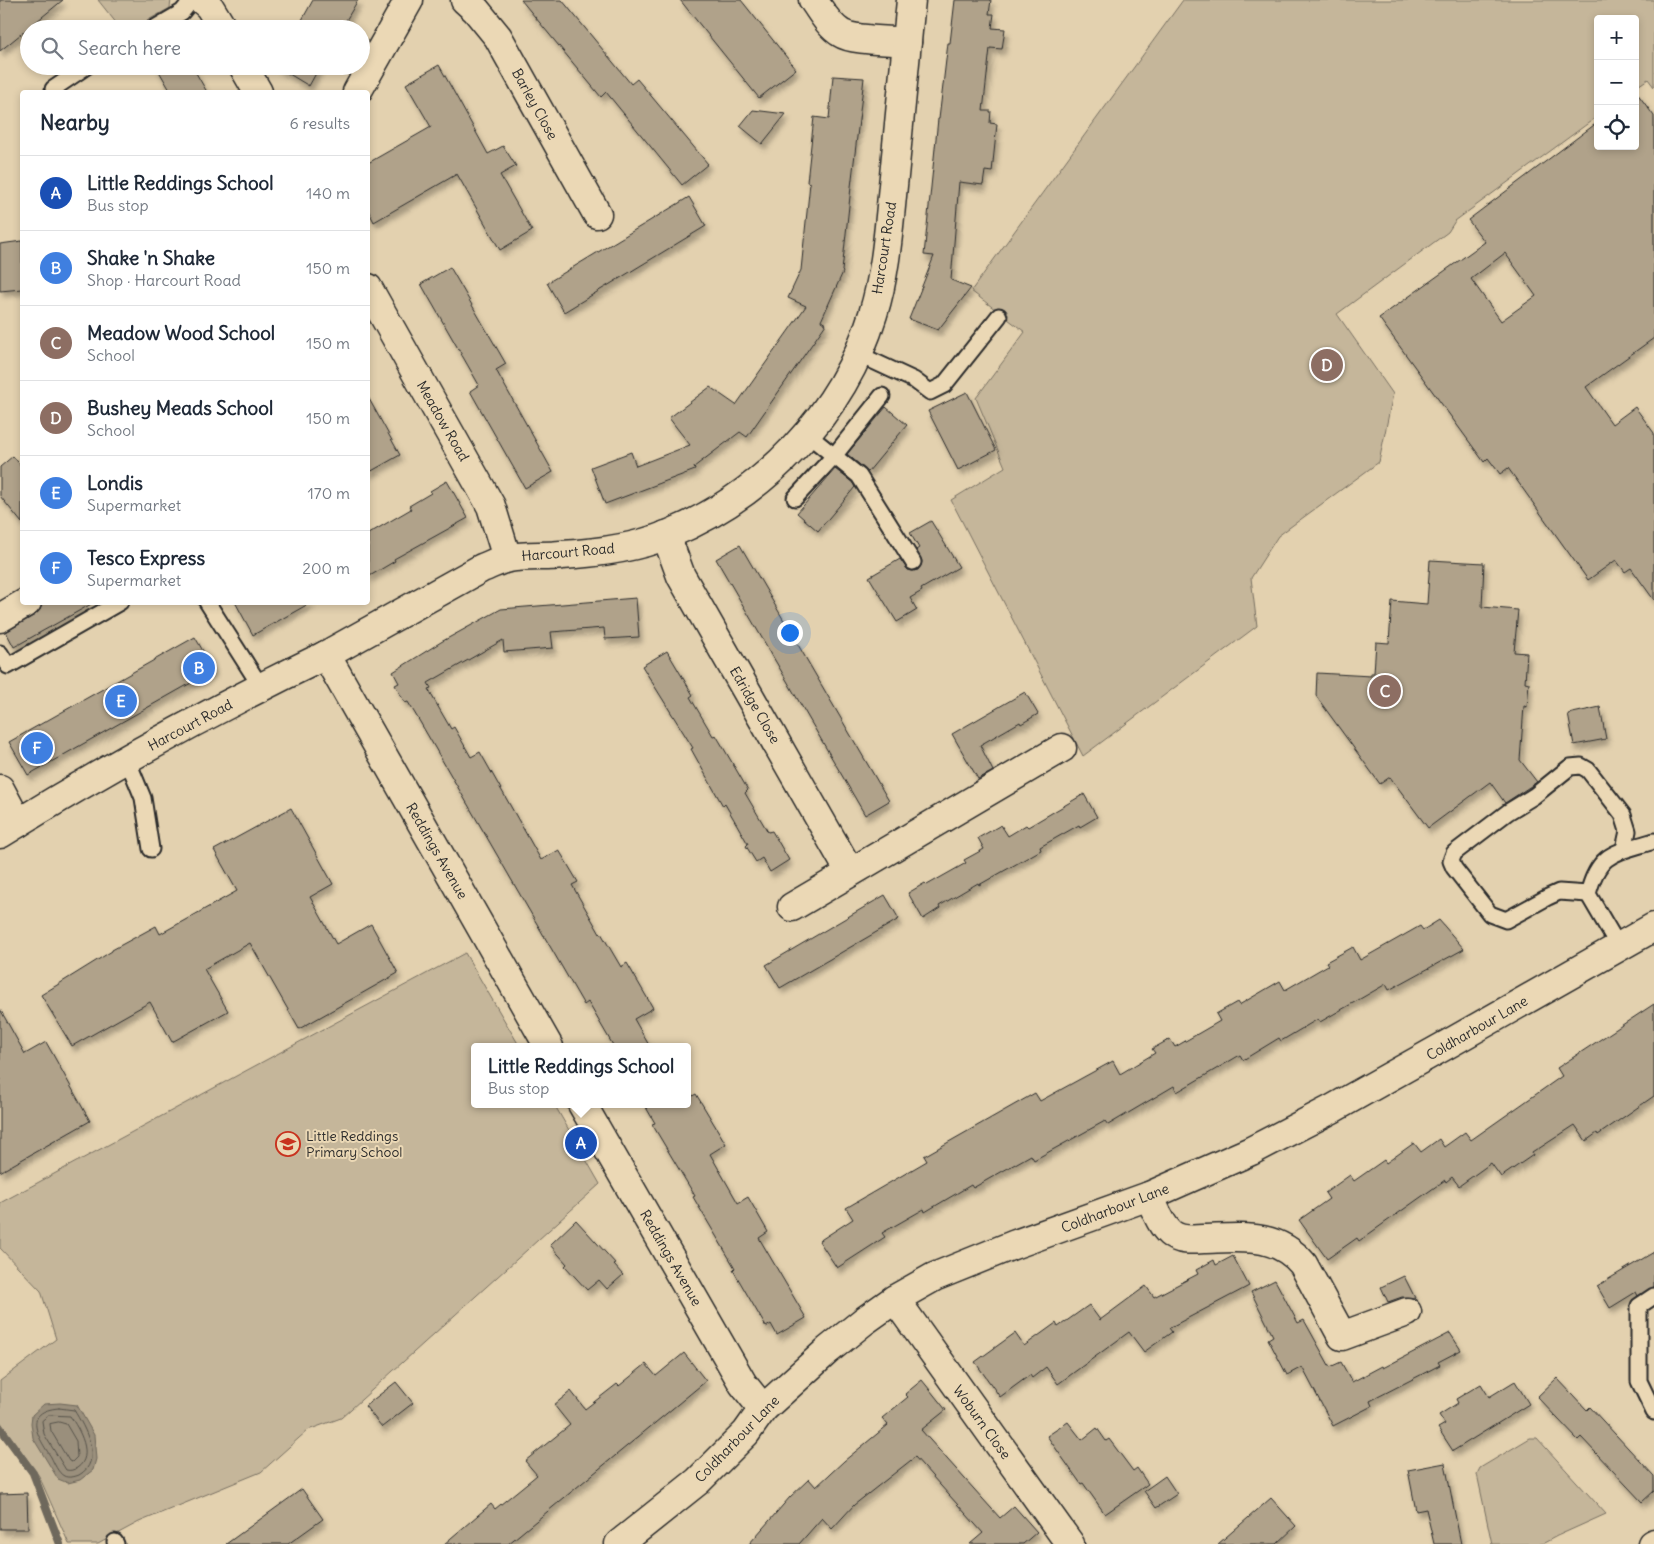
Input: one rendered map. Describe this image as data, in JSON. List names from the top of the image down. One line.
{"streets":{"street":["Barley Close","Harcourt Road","Meadow Road","Edridge Close","Reddings Avenue","Coldharbour Lane","Woburn Close"]},"crossings":[["Harcourt Road","Meadow Road"],["Harcourt Road","Edridge Close"],["Harcourt Road","Reddings Avenue"],["Reddings Avenue","Coldharbour Lane"],["Coldharbour Lane","Woburn Close"]],"places":{"school or university":["Little Reddings Primary School"]},"page":{"map_buttons":["+","−"],"search":"Search here","heading":["Nearby","6 results"],"list":[{"mark":"A","name":"Little Reddings School","note":"Bus stop","value":"140 m"},{"mark":"B","name":"Shake 'n Shake","note":"Shop · Harcourt Road","value":"150 m"},{"mark":"C","name":"Meadow Wood School","note":"School","value":"150 m"},{"mark":"D","name":"Bushey Meads School","note":"School","value":"150 m"},{"mark":"E","name":"Londis","note":"Supermarket","value":"170 m"},{"mark":"F","name":"Tesco Express","note":"Supermarket","value":"200 m"}],"pins":["D","B","C","E","F","A"],"popup":["Little Reddings School","Bus stop"]}}
